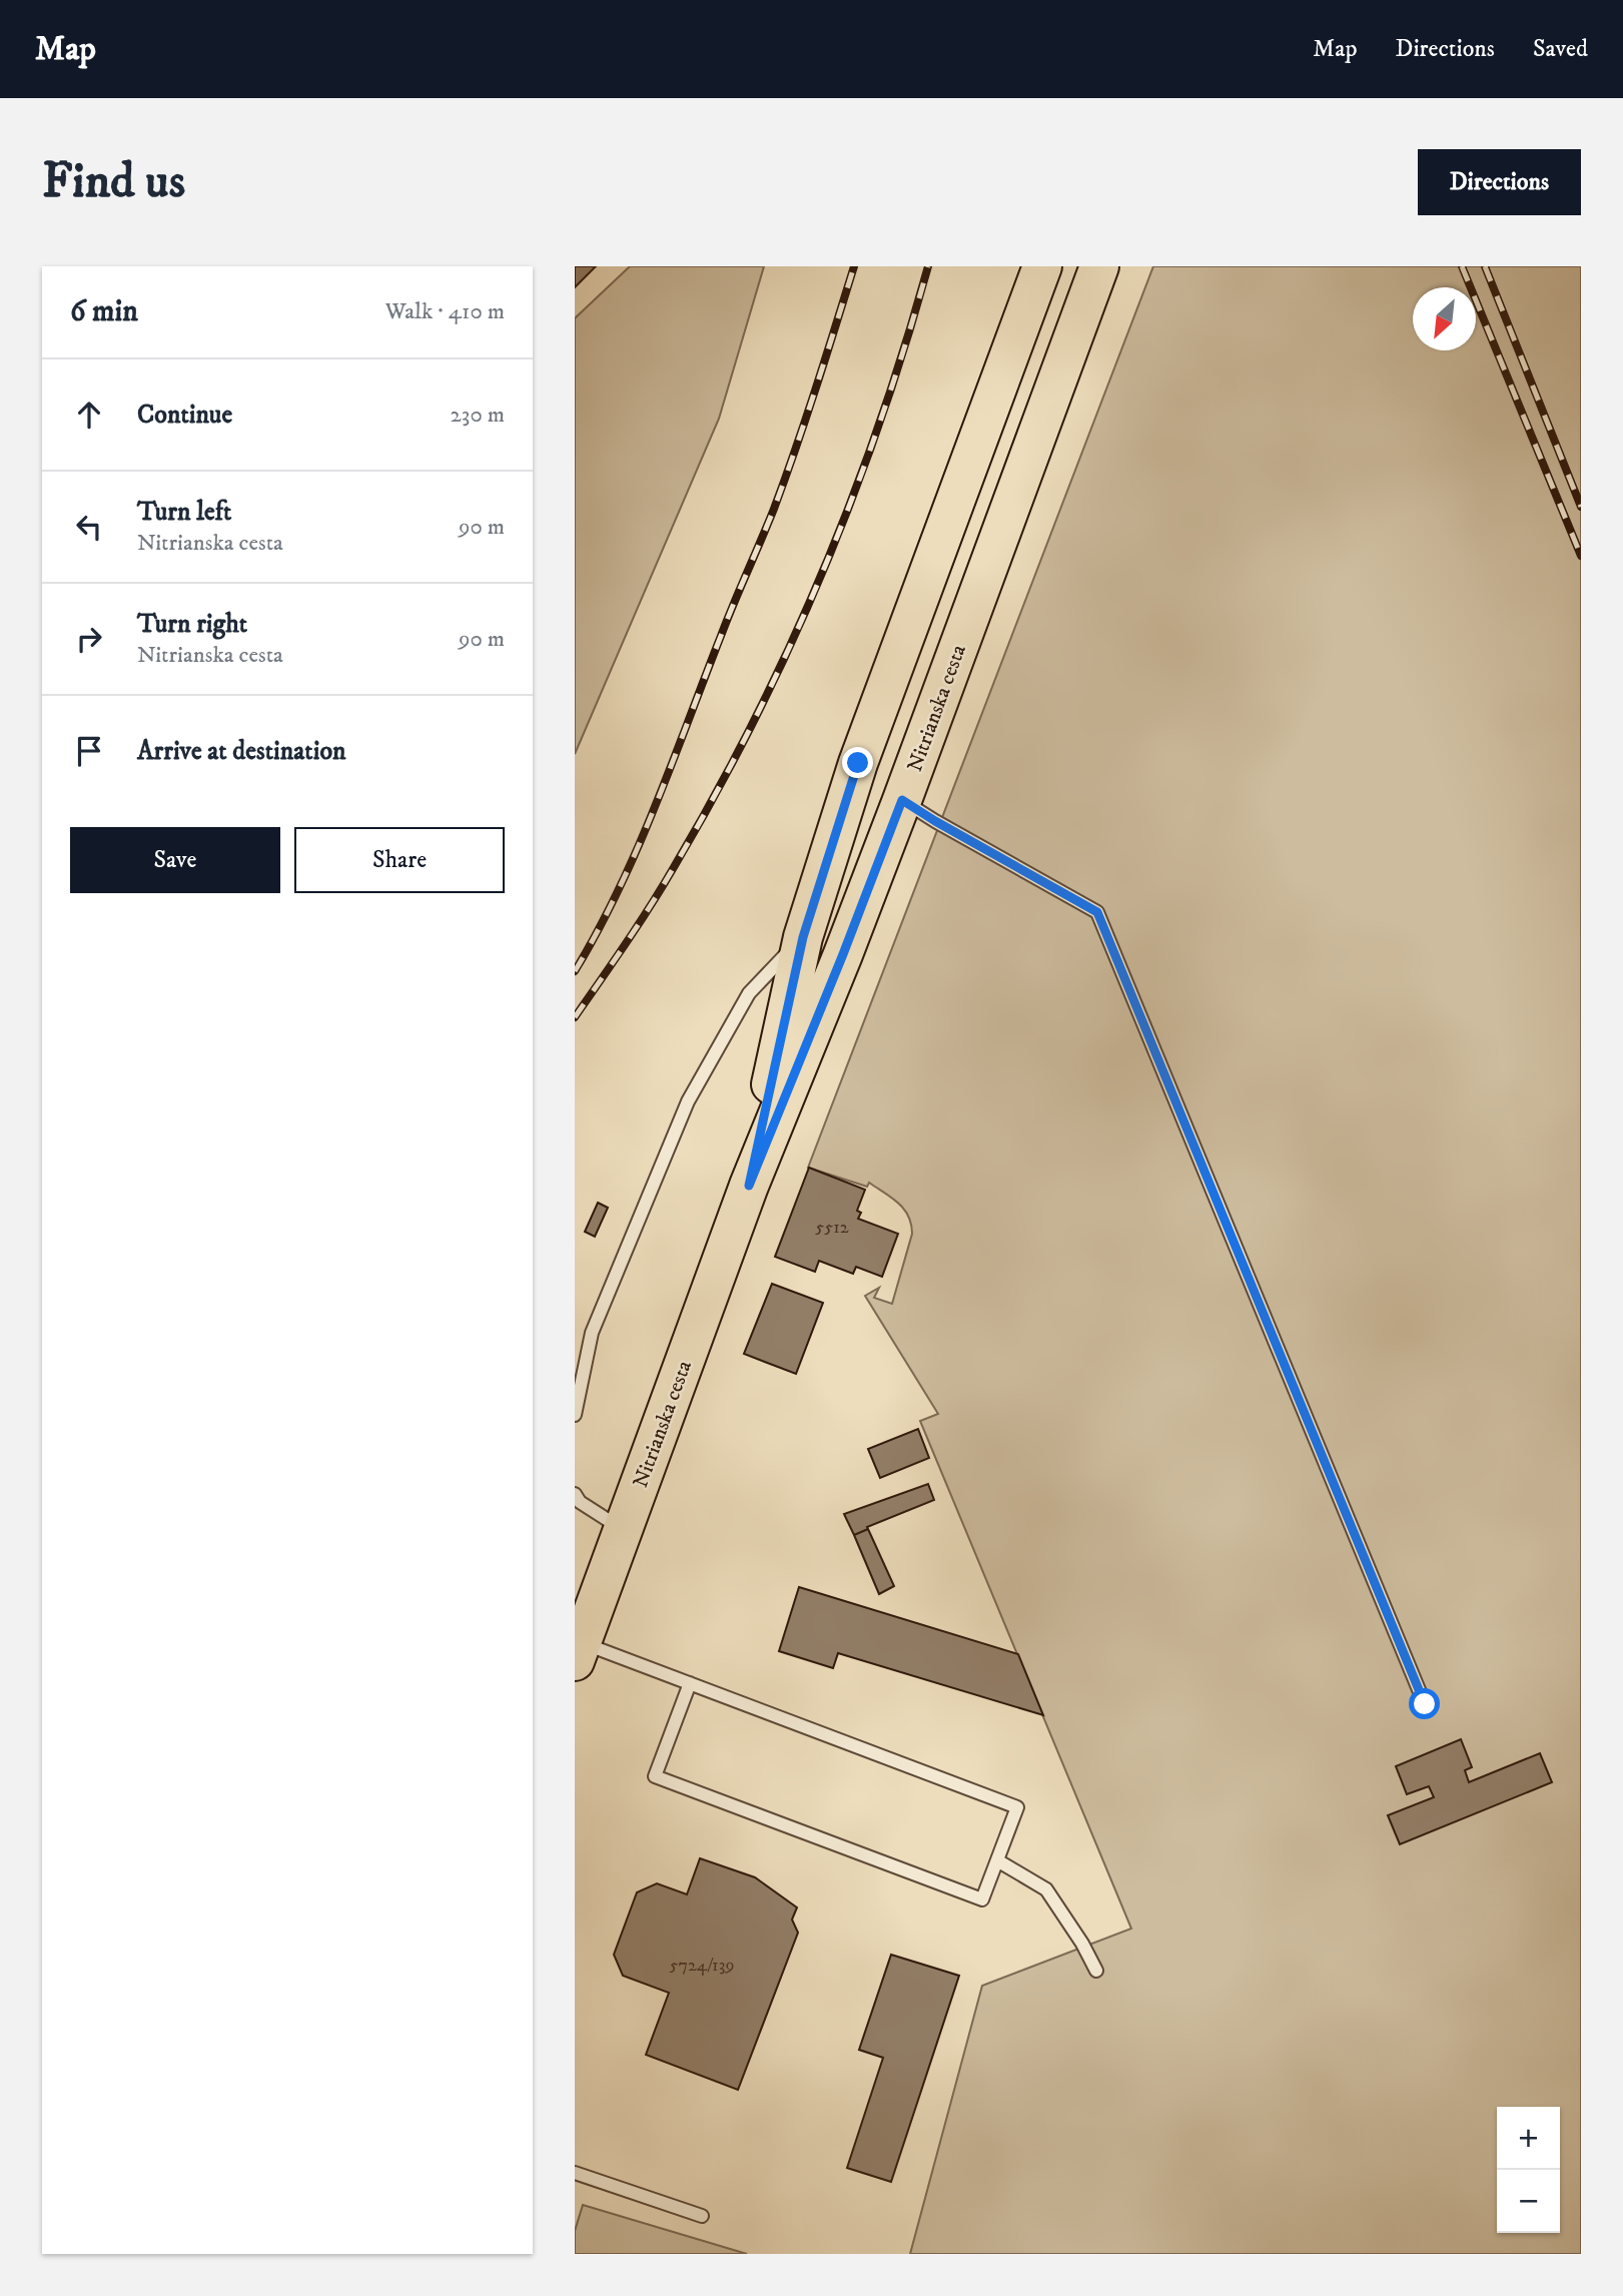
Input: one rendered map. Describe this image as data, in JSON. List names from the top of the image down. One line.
{"streets":{"main road":["Nitrianska cesta"]},"house_numbers":["5512","5724/139"],"north":"bottom left","page":{"header":"Map","nav":["Map","Directions","Saved"],"buttons":["Directions",["Save","Share"]],"title":"Find us","heading":["6 min","Walk · 410 m"],"list":[["Continue","230 m"],["Turn left","Nitrianska cesta","90 m"],["Turn right","Nitrianska cesta","90 m"],"Arrive at destination"],"map_buttons":["+","−"]}}
